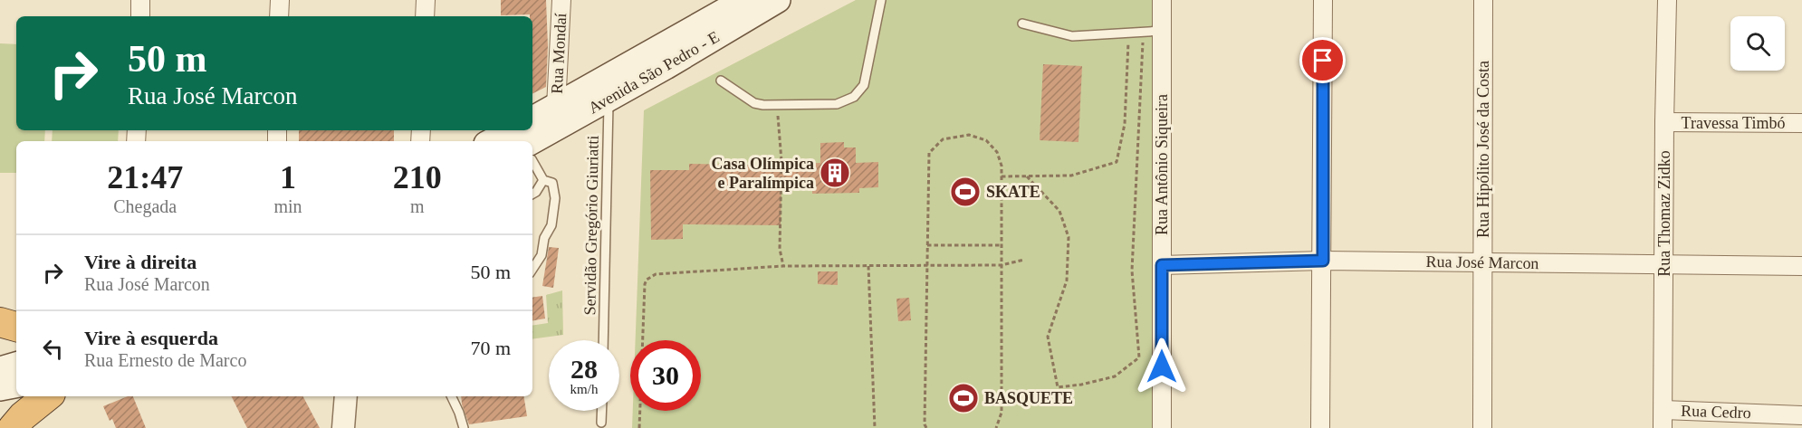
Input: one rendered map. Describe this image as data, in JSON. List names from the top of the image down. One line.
{"streets":{"main road":["Avenida São Pedro - E"],"street":["Rua Mondaí","Travessa Timbó","Rua Hipólito José da Costa","Rua Antônio Siqueira","Rua Thomaz Zidko","Rua José Marcon","Rua Cedro"],"lane":["Servidão Gregório Giuriatti"]},"crossings":[["Rua Mondaí","Avenida São Pedro - E"],["Avenida São Pedro - E","Servidão Gregório Giuriatti"],["Travessa Timbó","Rua Thomaz Zidko"],["Rua Hipólito José da Costa","Rua José Marcon"],["Rua Antônio Siqueira","Rua José Marcon"],["Rua Thomaz Zidko","Rua José Marcon"],["Rua Thomaz Zidko","Rua Cedro"]],"places":{"building":["Casa Olímpica e Paralímpica"],"sports":["SKATE","BASQUETE"]},"page":{"turn":["50 m","Rua José Marcon"],"eta":["21:47","Chegada","1","min","210","m"],"list":[{"name":"Vire à direita","note":"Rua José Marcon","value":"50 m"},{"name":"Vire à esquerda","note":"Rua Ernesto de Marco","value":"70 m"}],"speed":"28 km/h","limit":"30"}}
